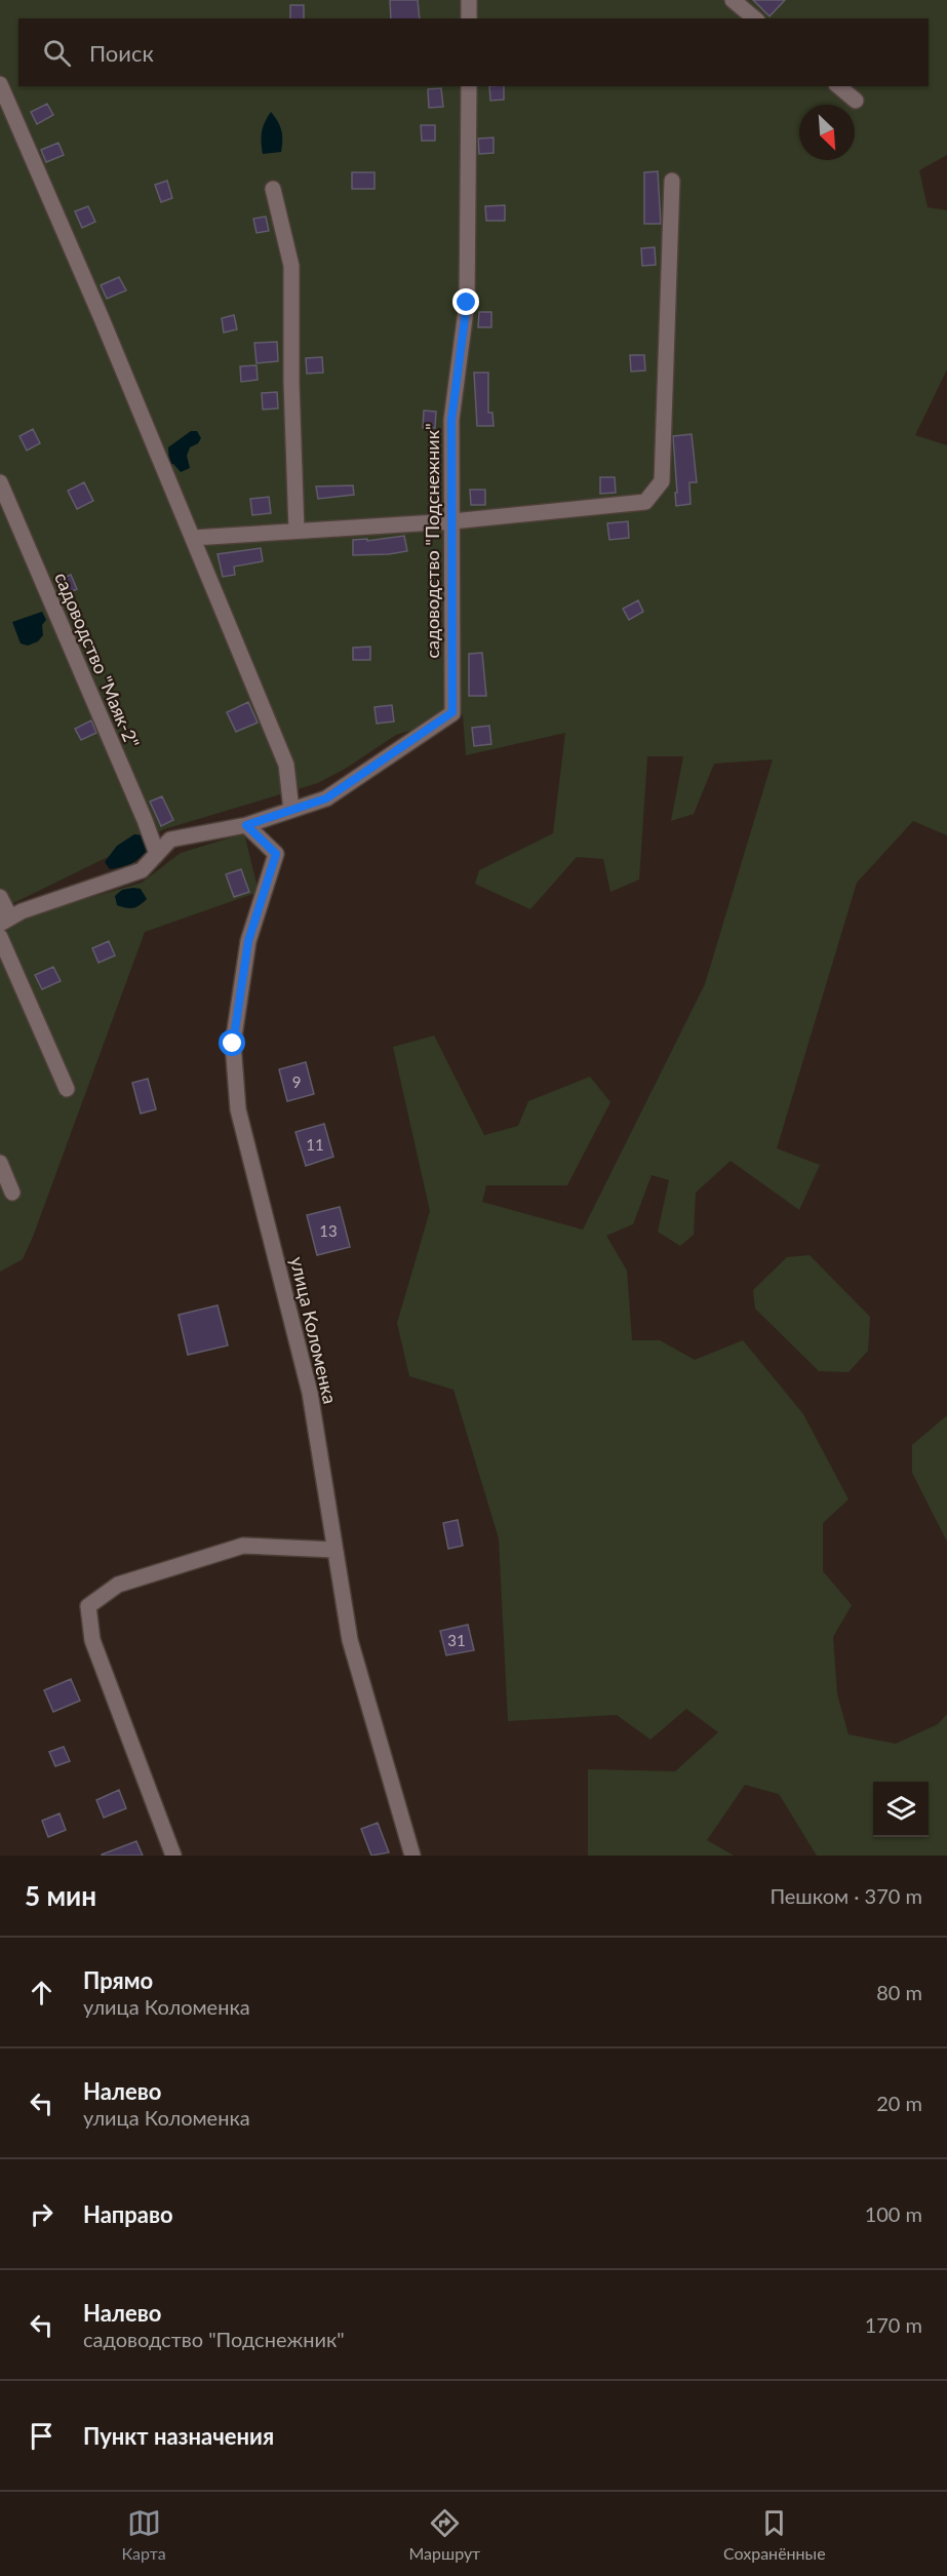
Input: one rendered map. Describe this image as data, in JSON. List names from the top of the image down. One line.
{"streets":{"street":["садоводство \"Подснежник\"","садоводство \"Маяк-2\"","улица Коломенка"]},"house_numbers":["9","11","13","31"],"north":"bottom right","page":{"search":"Поиск","heading":["5 мин","Пешком · 370 m"],"list":[["Прямо","улица Коломенка","80 m"],["Налево","улица Коломенка","20 m"],["Направо","100 m"],["Налево","садоводство \"Подснежник\"","170 m"],"Пункт назначения"],"nav":["Карта","Маршрут","Сохранённые"]}}
